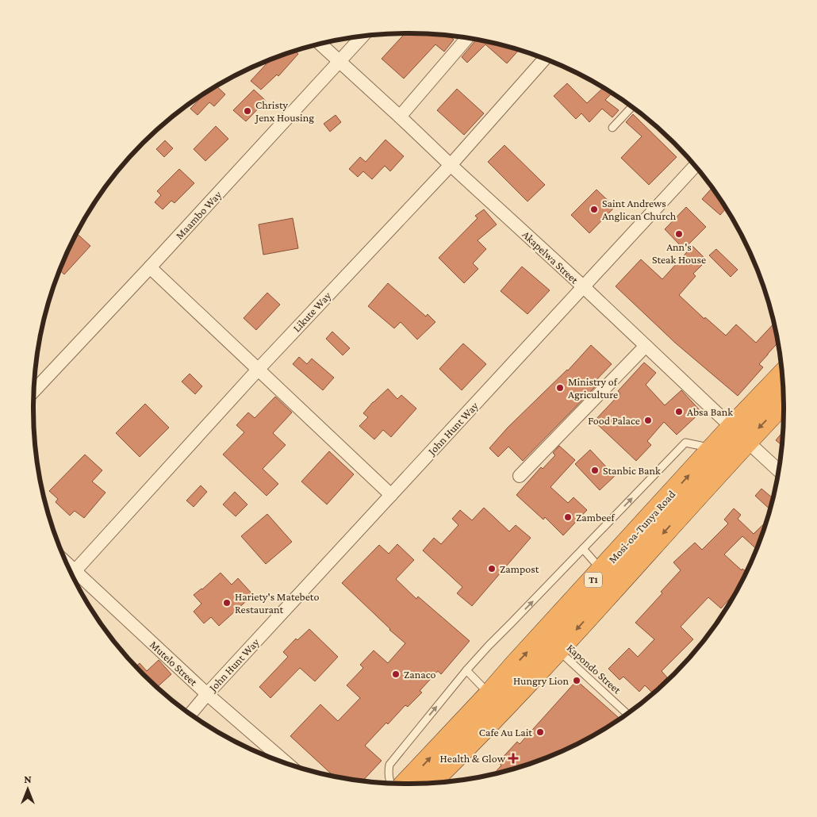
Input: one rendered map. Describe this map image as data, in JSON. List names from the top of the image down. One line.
{"streets":{"highway":["Mosi-oa-Tunya Road","T1"],"street":["Maambo Way","Akapelwa Street","Likute Way","John Hunt Way","Mutelo Street"],"lane":["Kapondo Street"]},"crossings":[["Maambo Way","Akapelwa Street"],["Akapelwa Street","Likute Way"],["Akapelwa Street","John Hunt Way"],["Akapelwa Street","Mosi-oa-Tunya Road"],["John Hunt Way","Mutelo Street"],["Mosi-oa-Tunya Road","Kapondo Street"]],"places":{"other":["Christy Jenx Housing","Saint Andrews Anglican Church","Ann's Steak House","Ministry of Agriculture","Absa Bank","Food Palace","Stanbic Bank","Zambeef","Zampost","Hariety's Matebeto Restaurant","Zanaco","Hungry Lion","Cafe Au Lait"],"health":["Health & Glow"]},"north":"top"}
